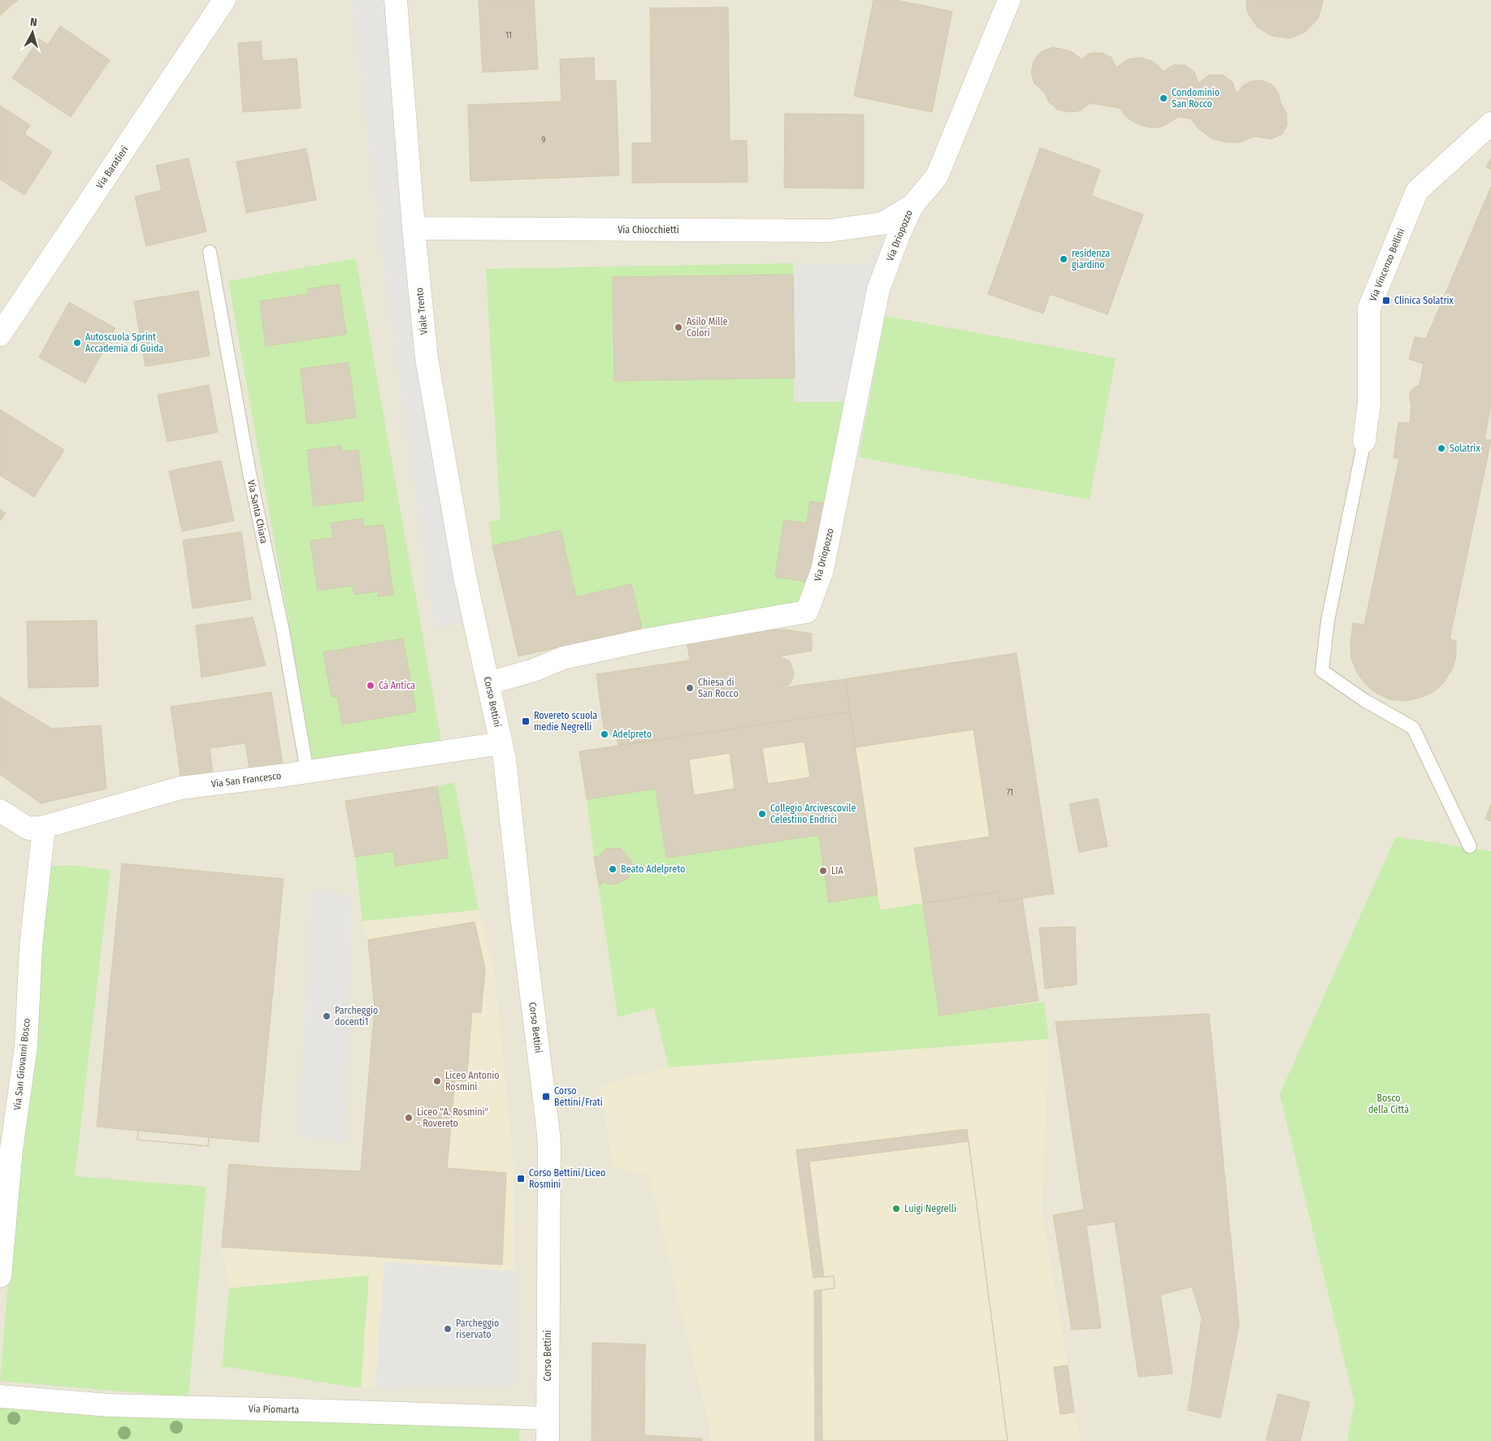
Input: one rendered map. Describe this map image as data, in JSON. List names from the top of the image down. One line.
{"streets":{"street":["Via Baratieri","Via Chiocchietti","Via Driopozzo","Via Vincenzo Bellini","Viale Trento","Corso Bettini","Via San Francesco","Via San Giovanni Bosco","Via Piomarta"],"lane":["Via Santa Chiara"]},"crossings":[["Via Chiocchietti","Via Driopozzo"],["Via Chiocchietti","Viale Trento"],["Via Driopozzo","Corso Bettini"],["Viale Trento","Corso Bettini"],["Via Santa Chiara","Via San Francesco"],["Corso Bettini","Via San Francesco"],["Corso Bettini","Via Piomarta"],["Via San Francesco","Via San Giovanni Bosco"]],"parks":["Bosco della Città"],"places":{"other":["Condominio San Rocco","residenza giardino","Asilo Mille Colori","Autoscuola Sprint Accademia di Guida","Solatrix","Cà Antica","Chiesa di San Rocco","Adelpreto","Collegio Arcivescovile Celestino Endrici","Beato Adelpreto","LIA","Parcheggio docenti1","Liceo Antonio Rosmini","Liceo \"A. Rosmini\" - Rovereto","Luigi Negrelli","Parcheggio riservato"],"transit":["Clinica Solatrix","Rovereto scuola medie Negrelli","Corso Bettini/Frati","Corso Bettini/Liceo Rosmini"]},"house_numbers":["11","9","71"],"north":"top"}
